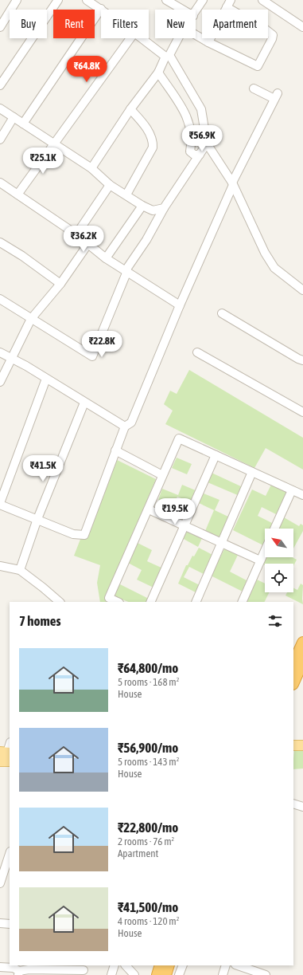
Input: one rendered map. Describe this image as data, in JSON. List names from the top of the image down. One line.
{"north":"top left","page":{"chip":["Buy","Rent","Filters","New","Apartment"],"price":["₹64.8K","₹56.9K","₹25.1K","₹36.2K","₹22.8K","₹41.5K","₹19.5K"],"heading":"7 homes","list":[{"name":"₹64,800/mo","note":"5 rooms · 168 m² · House"},{"name":"₹56,900/mo","note":"5 rooms · 143 m² · House"},{"name":"₹22,800/mo","note":"2 rooms · 76 m² · Apartment"},{"name":"₹41,500/mo","note":"4 rooms · 120 m² · House"}]}}
